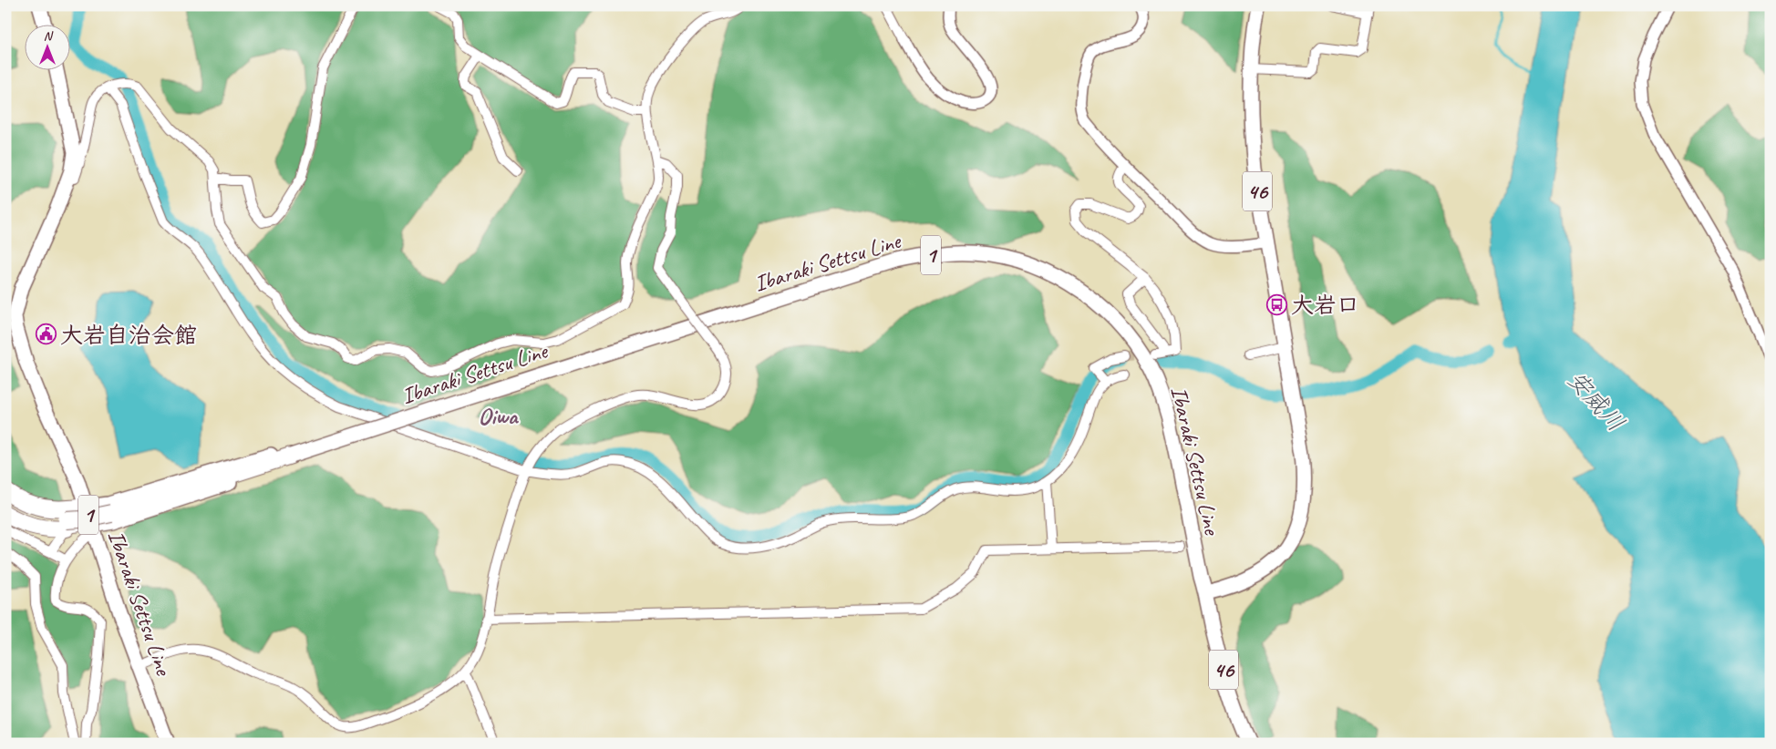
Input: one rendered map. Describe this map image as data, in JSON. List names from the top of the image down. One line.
{"streets":{"main road":["46","1","Ibaraki Settsu Line"]},"crossings":[["46","Ibaraki Settsu Line"]],"districts":["Oiwa"],"water":["安威川"],"places":{"bus stop":["大岩口"],"public building":["大岩自治会館"]},"north":"top"}
